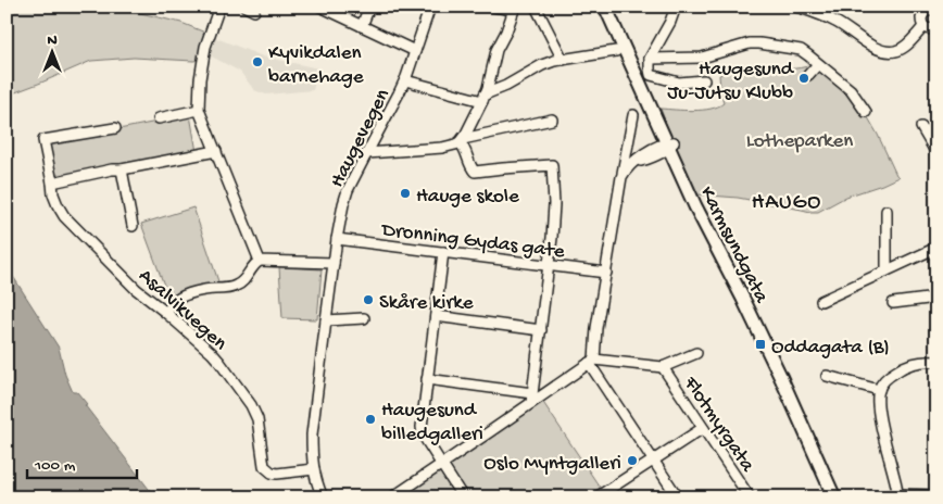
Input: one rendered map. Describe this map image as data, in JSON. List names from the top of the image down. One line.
{"streets":{"main road":["Karmsundgata"],"street":["Haugevegen","Dronning Gydas gate","Asalvikvegen","Flotmyrgata"]},"crossings":[["Haugevegen","Dronning Gydas gate"],["Haugevegen","Asalvikvegen"]],"districts":["HAUGO"],"parks":["Lotheparken"],"places":{"other":["Kyvikdalen barnehage","Haugesund Ju-Jutsu Klubb","Hauge skole","Skåre kirke","Haugesund billedgalleri","Oslo Myntgalleri"],"transit":["Oddagata (B)"]},"scale_bar":"100 m","north":"top"}
